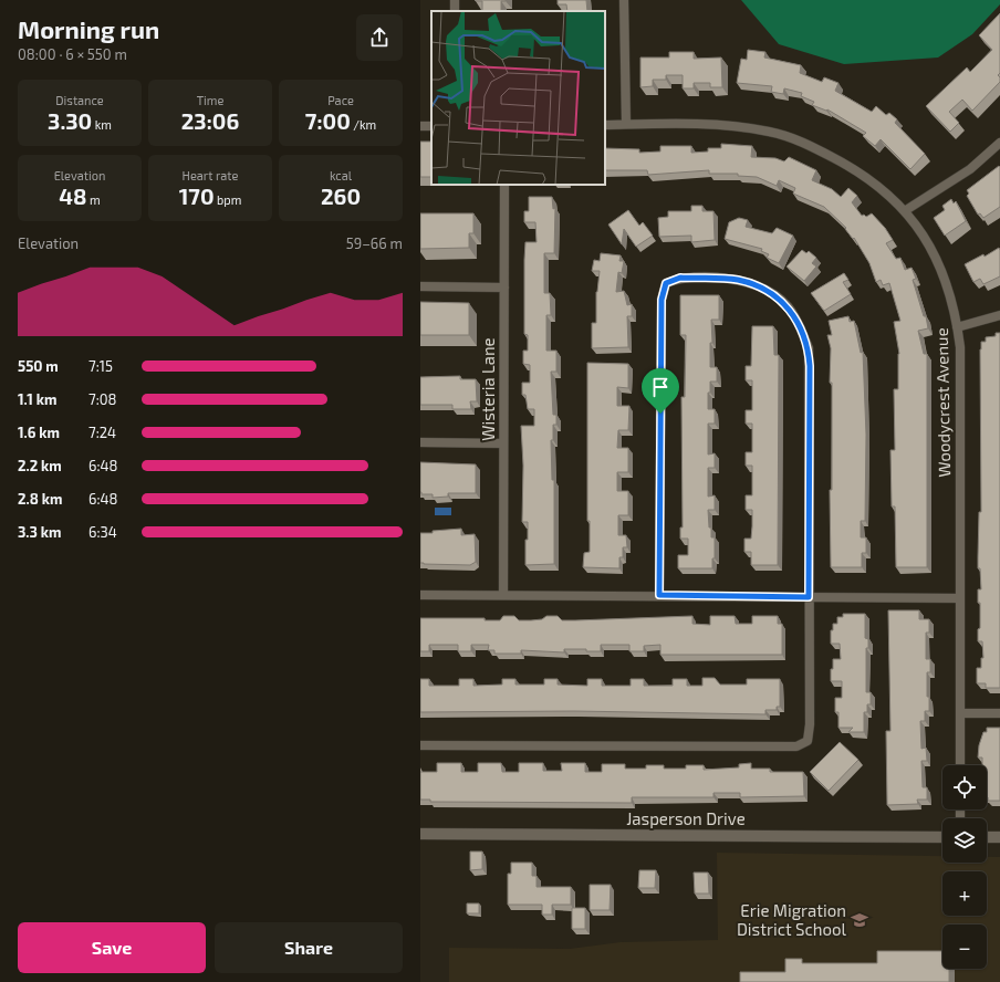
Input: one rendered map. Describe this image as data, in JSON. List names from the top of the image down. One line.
{"streets":{"street":["Wisteria Lane","Woodycrest Avenue","Jasperson Drive"]},"places":{"school or university":["Erie Migration District School"]},"page":{"heading":["Morning run","08:00 · 6 × 550 m"],"stats":[["Distance","3.30 km"],["Time","23:06"],["Pace","7:00 /km"],["Elevation","48 m"],["Heart rate","170 bpm"],["kcal","260"]],"chart":["Elevation","59–66 m"],"list":[{"name":"550 m","note":"7:15"},{"name":"1.1 km","note":"7:08"},{"name":"1.6 km","note":"7:24"},{"name":"2.2 km","note":"6:48"},{"name":"2.8 km","note":"6:48"},{"name":"3.3 km","note":"6:34"}],"map_buttons":["+","−"],"buttons":["Save","Share"]}}
